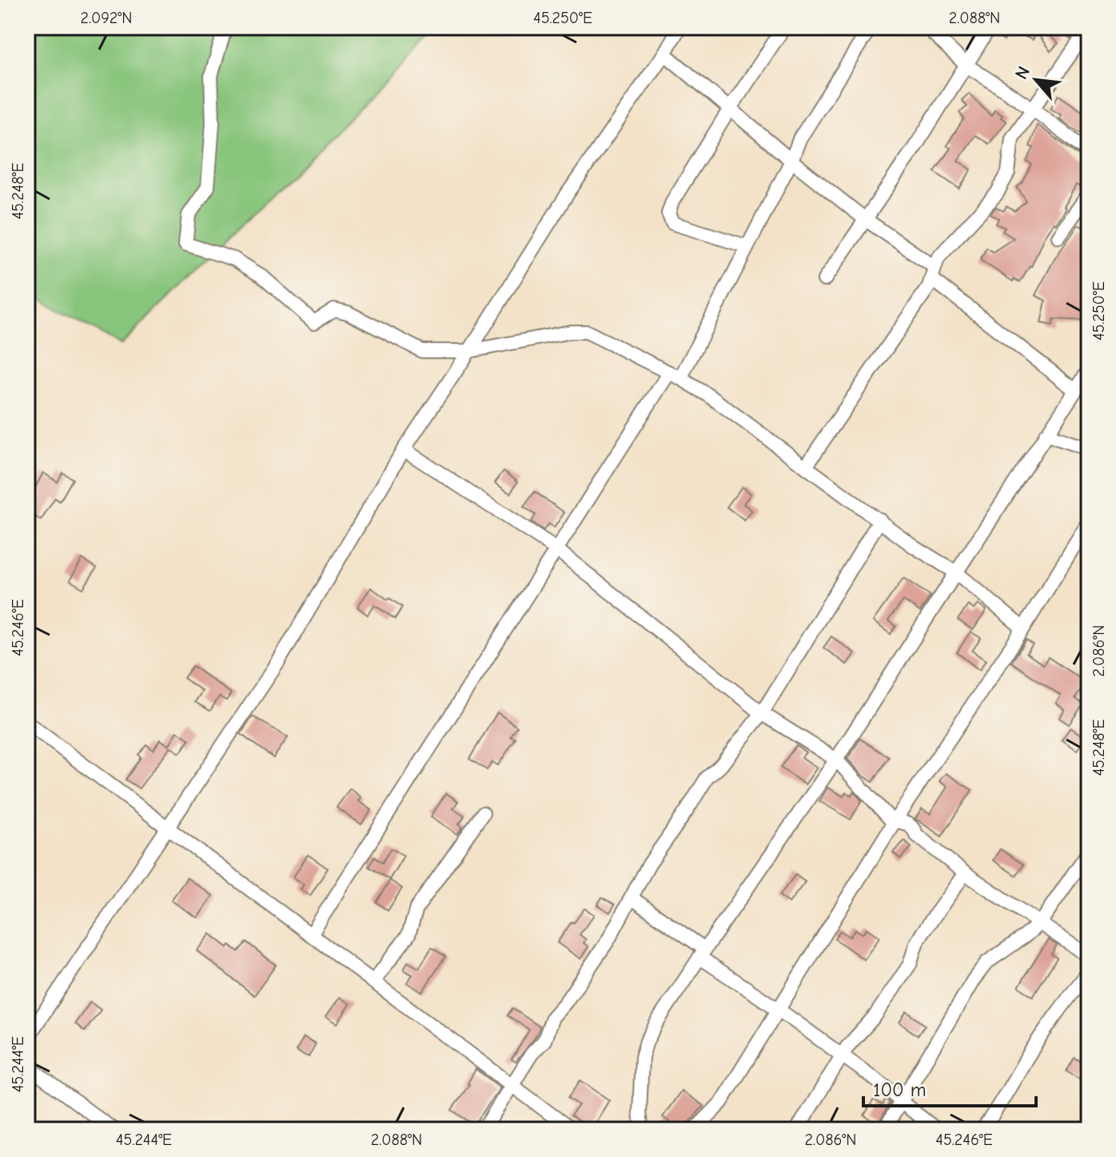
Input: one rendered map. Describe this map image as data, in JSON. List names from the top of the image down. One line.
{"scale_bar":"100 m","north":"top left","coordinates":["2.092°N","45.250°E","2.088°N","45.248°E","45.246°E","2.086°N","45.244°E"]}
